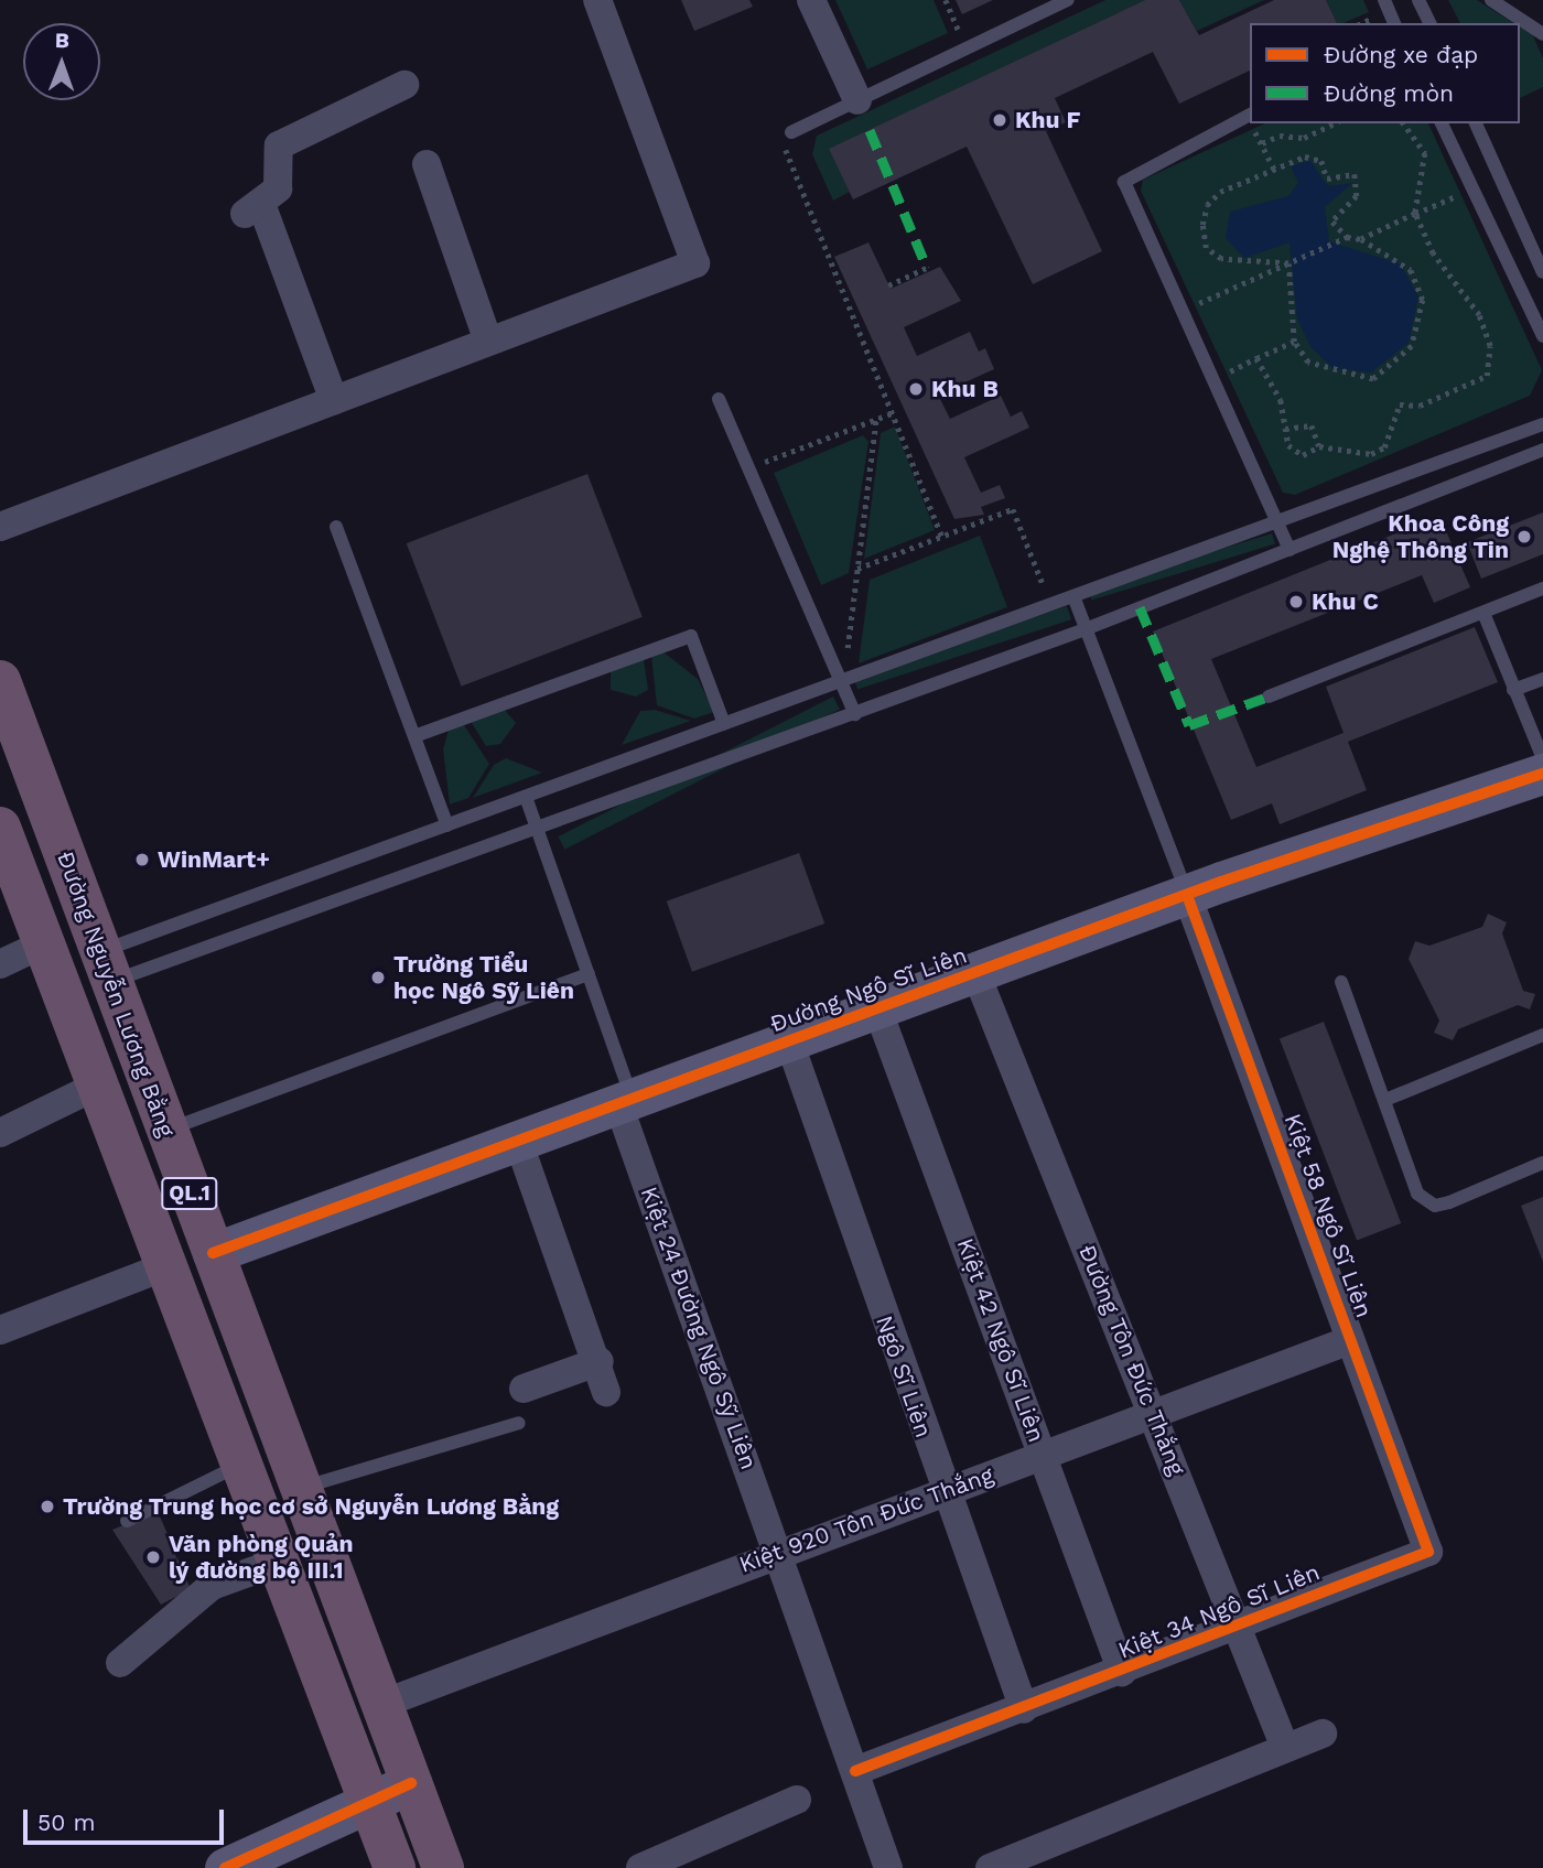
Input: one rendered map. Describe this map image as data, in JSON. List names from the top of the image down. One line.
{"streets":{"highway":["Đường Nguyễn Lương Bằng","QL.1"],"street":["Đường Ngô Sĩ Liên","Kiệt 58 Ngô Sĩ Liên","Kiệt 24 Đường Ngô Sỹ Liên","Kiệt 42 Ngô Sĩ Liên","Đường Tôn Đức Thắng","Ngô Sĩ Liên","Kiệt 920 Tôn Đức Thắng","Kiệt 34 Ngô Sĩ Liên"]},"crossings":[["Đường Ngô Sĩ Liên","Đường Nguyễn Lương Bằng"],["Đường Ngô Sĩ Liên","Kiệt 58 Ngô Sĩ Liên"],["Đường Ngô Sĩ Liên","Kiệt 24 Đường Ngô Sỹ Liên"],["Đường Ngô Sĩ Liên","Kiệt 42 Ngô Sĩ Liên"],["Đường Ngô Sĩ Liên","Đường Tôn Đức Thắng"],["Đường Ngô Sĩ Liên","Ngô Sĩ Liên"],["Đường Nguyễn Lương Bằng","QL.1"],["Đường Nguyễn Lương Bằng","Kiệt 920 Tôn Đức Thắng"],["Kiệt 58 Ngô Sĩ Liên","Kiệt 920 Tôn Đức Thắng"],["Kiệt 58 Ngô Sĩ Liên","Kiệt 34 Ngô Sĩ Liên"],["Kiệt 24 Đường Ngô Sỹ Liên","Kiệt 920 Tôn Đức Thắng"],["Kiệt 24 Đường Ngô Sỹ Liên","Kiệt 34 Ngô Sĩ Liên"],["Kiệt 42 Ngô Sĩ Liên","Kiệt 920 Tôn Đức Thắng"],["Kiệt 42 Ngô Sĩ Liên","Kiệt 34 Ngô Sĩ Liên"],["Đường Tôn Đức Thắng","Kiệt 920 Tôn Đức Thắng"],["Đường Tôn Đức Thắng","Kiệt 34 Ngô Sĩ Liên"],["Ngô Sĩ Liên","Kiệt 920 Tôn Đức Thắng"],["Ngô Sĩ Liên","Kiệt 34 Ngô Sĩ Liên"]],"places":["Khu F","Khu B","Khoa Công Nghệ Thông Tin","Khu C","WinMart+","Trường Tiểu học Ngô Sỹ Liên","Trường Trung học cơ sở Nguyễn Lương Bằng","Văn phòng Quản lý đường bộ III.1"],"legend":["Đường xe đạp","Đường mòn"],"scale_bar":"50 m","north":"top"}
